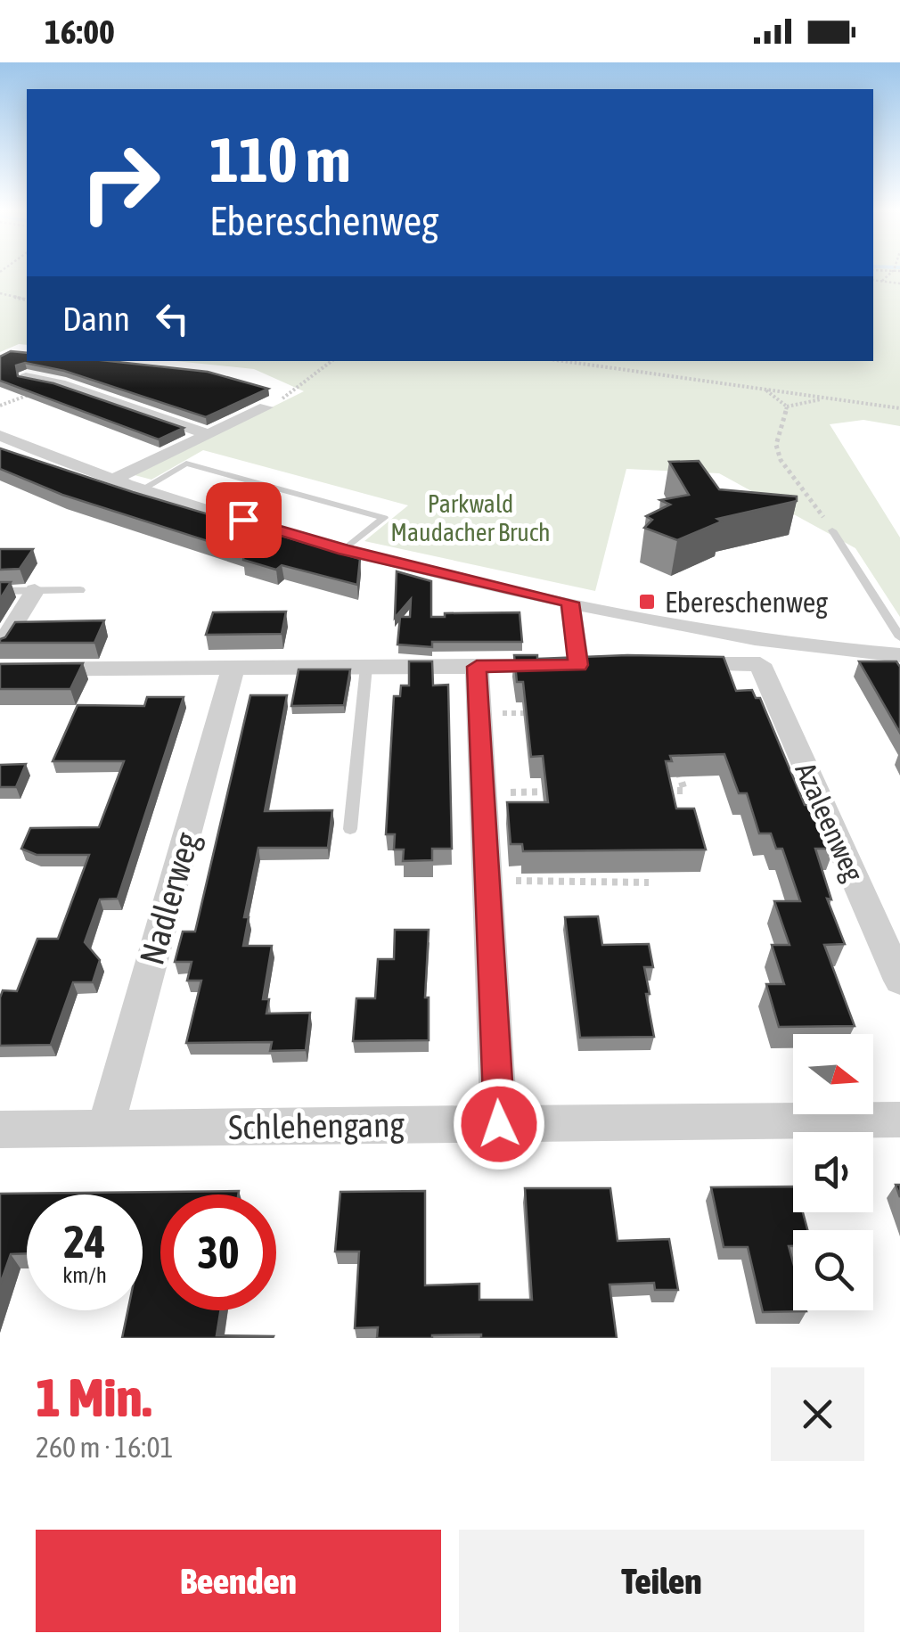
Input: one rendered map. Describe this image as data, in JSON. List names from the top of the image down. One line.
{"streets":{"street":["Azaleenweg","Nadlerweg","Schlehengang"]},"crossings":[["Nadlerweg","Schlehengang"]],"parks":["Parkwald Maudacher Bruch"],"places":{"transit":["Ebereschenweg"]},"north":"right","page":{"status":"16:00","turn":["110 m","Ebereschenweg"],"then":"Dann","speed":"24 km/h","limit":"30","heading":["1 Min.","260 m · 16:01"],"buttons":["Beenden","Teilen"]}}
